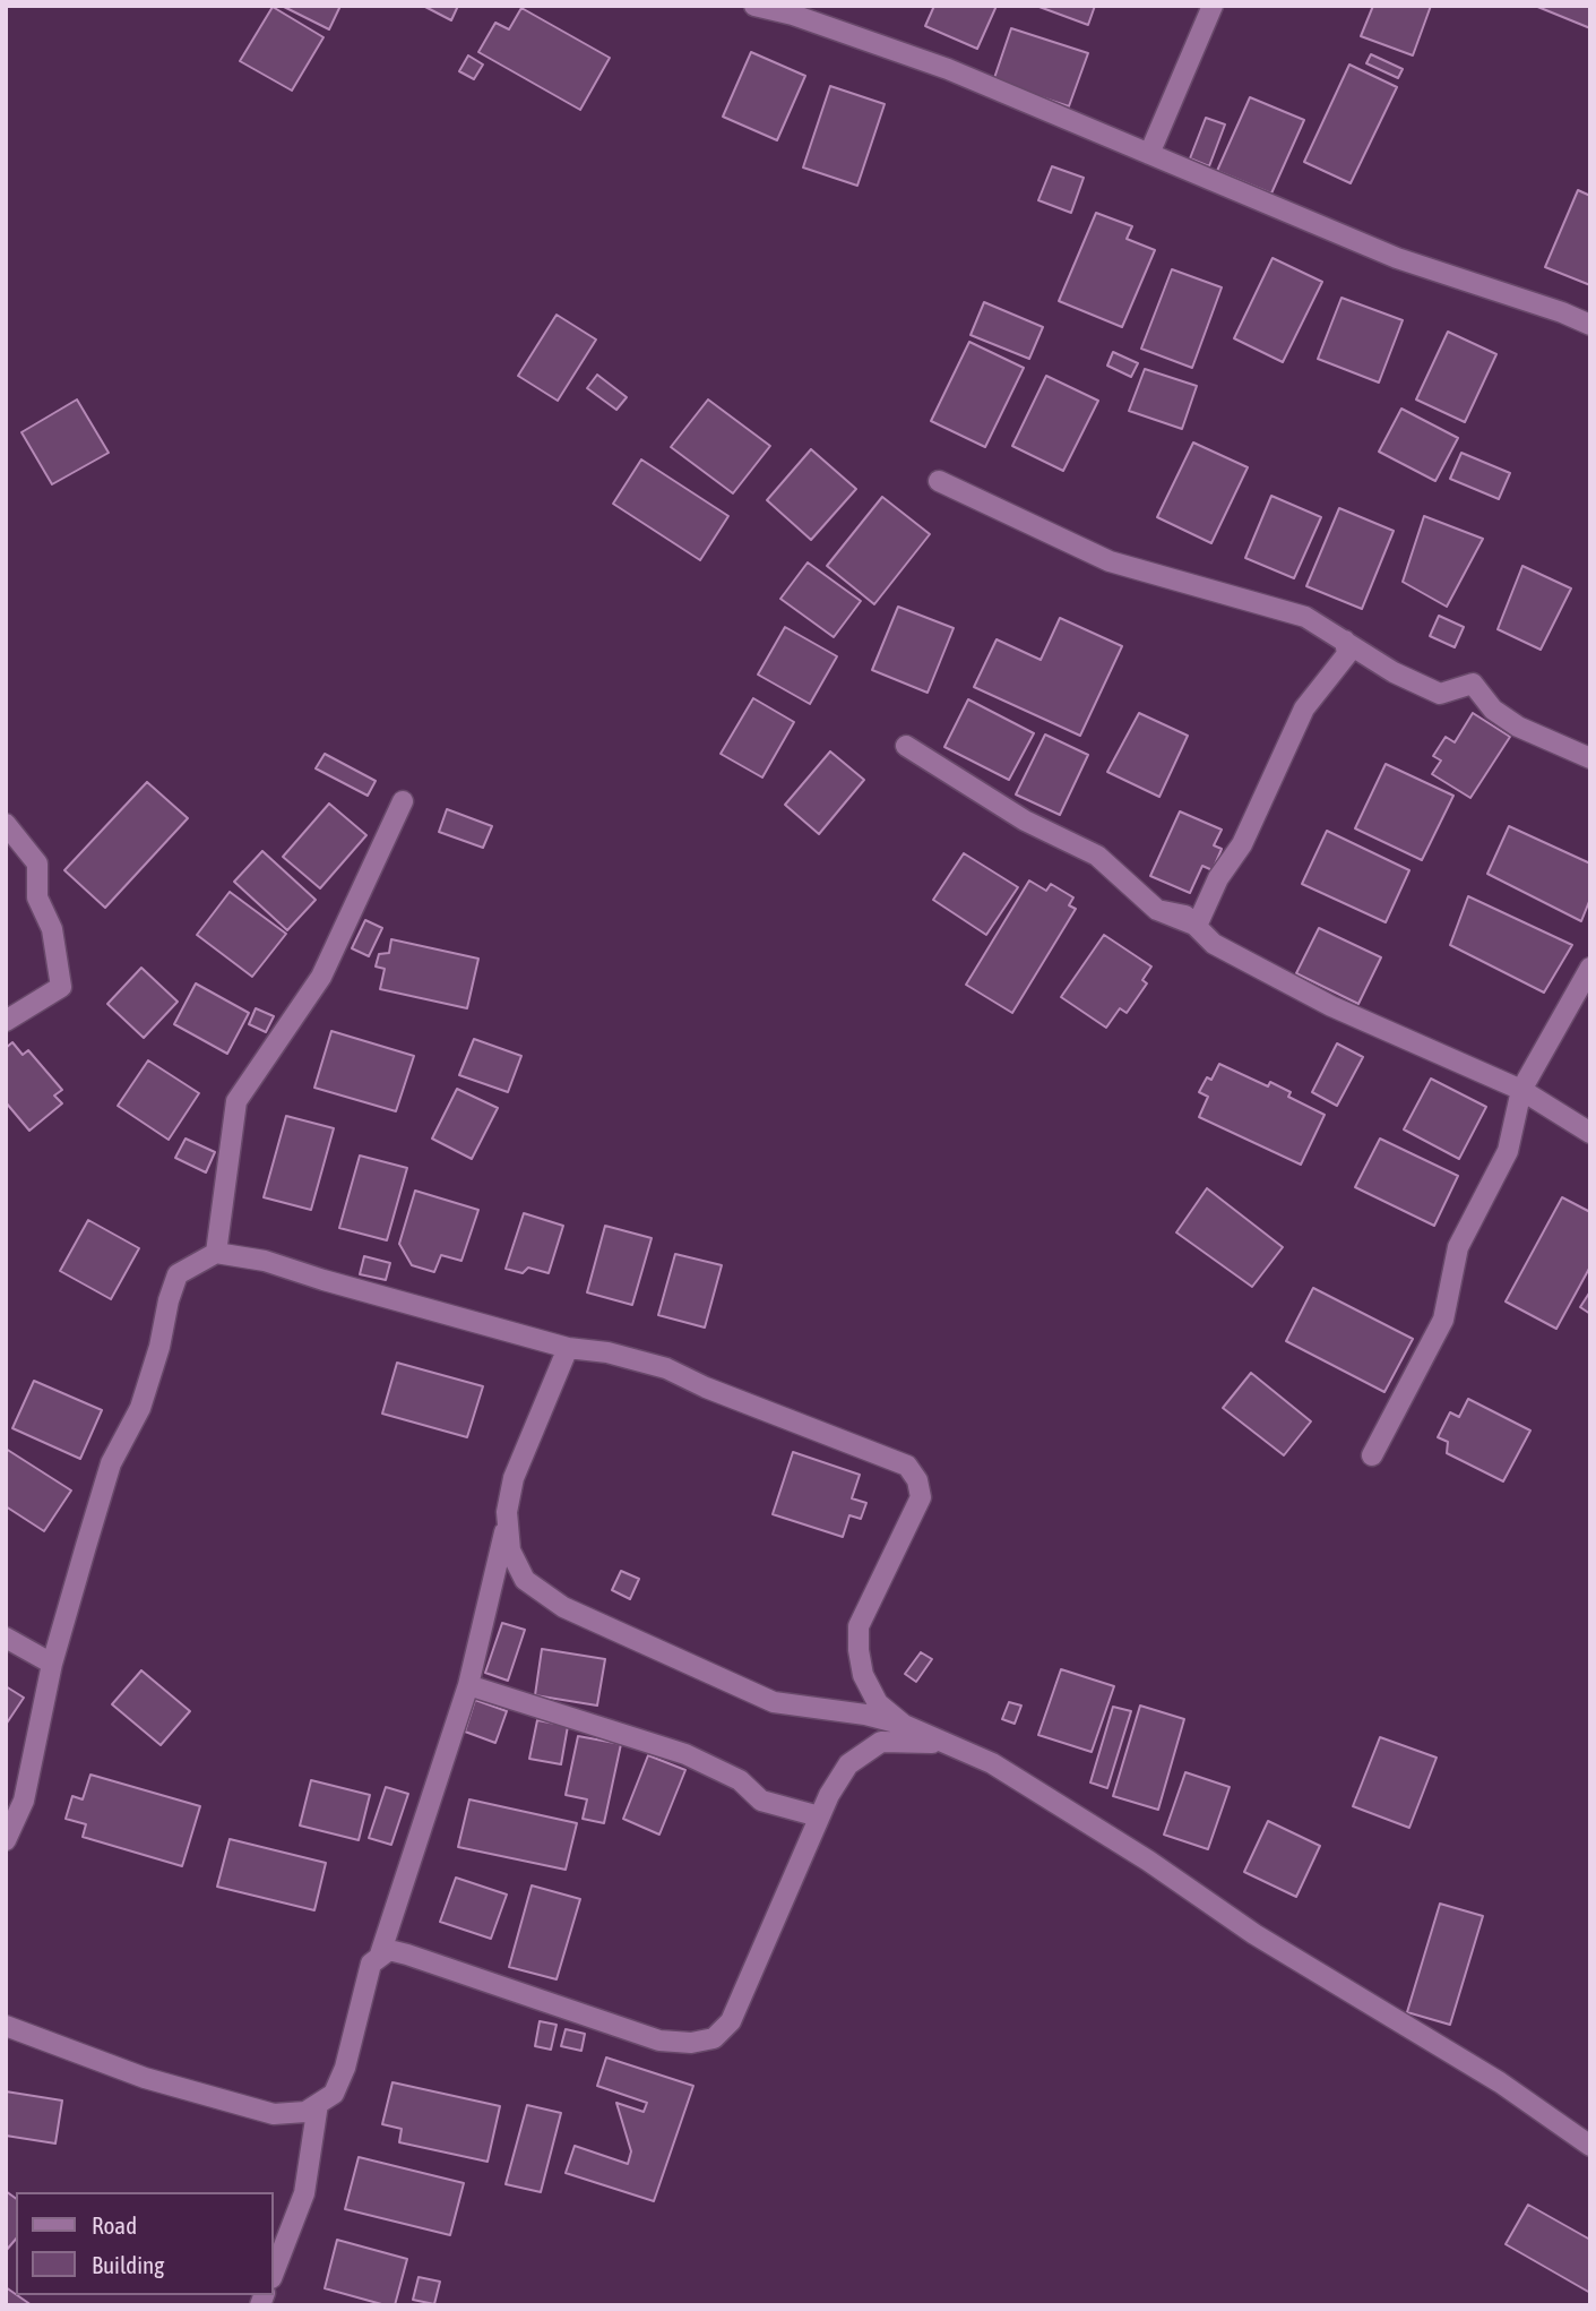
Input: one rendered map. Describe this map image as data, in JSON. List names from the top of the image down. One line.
{"legend":["Road","Building"]}
